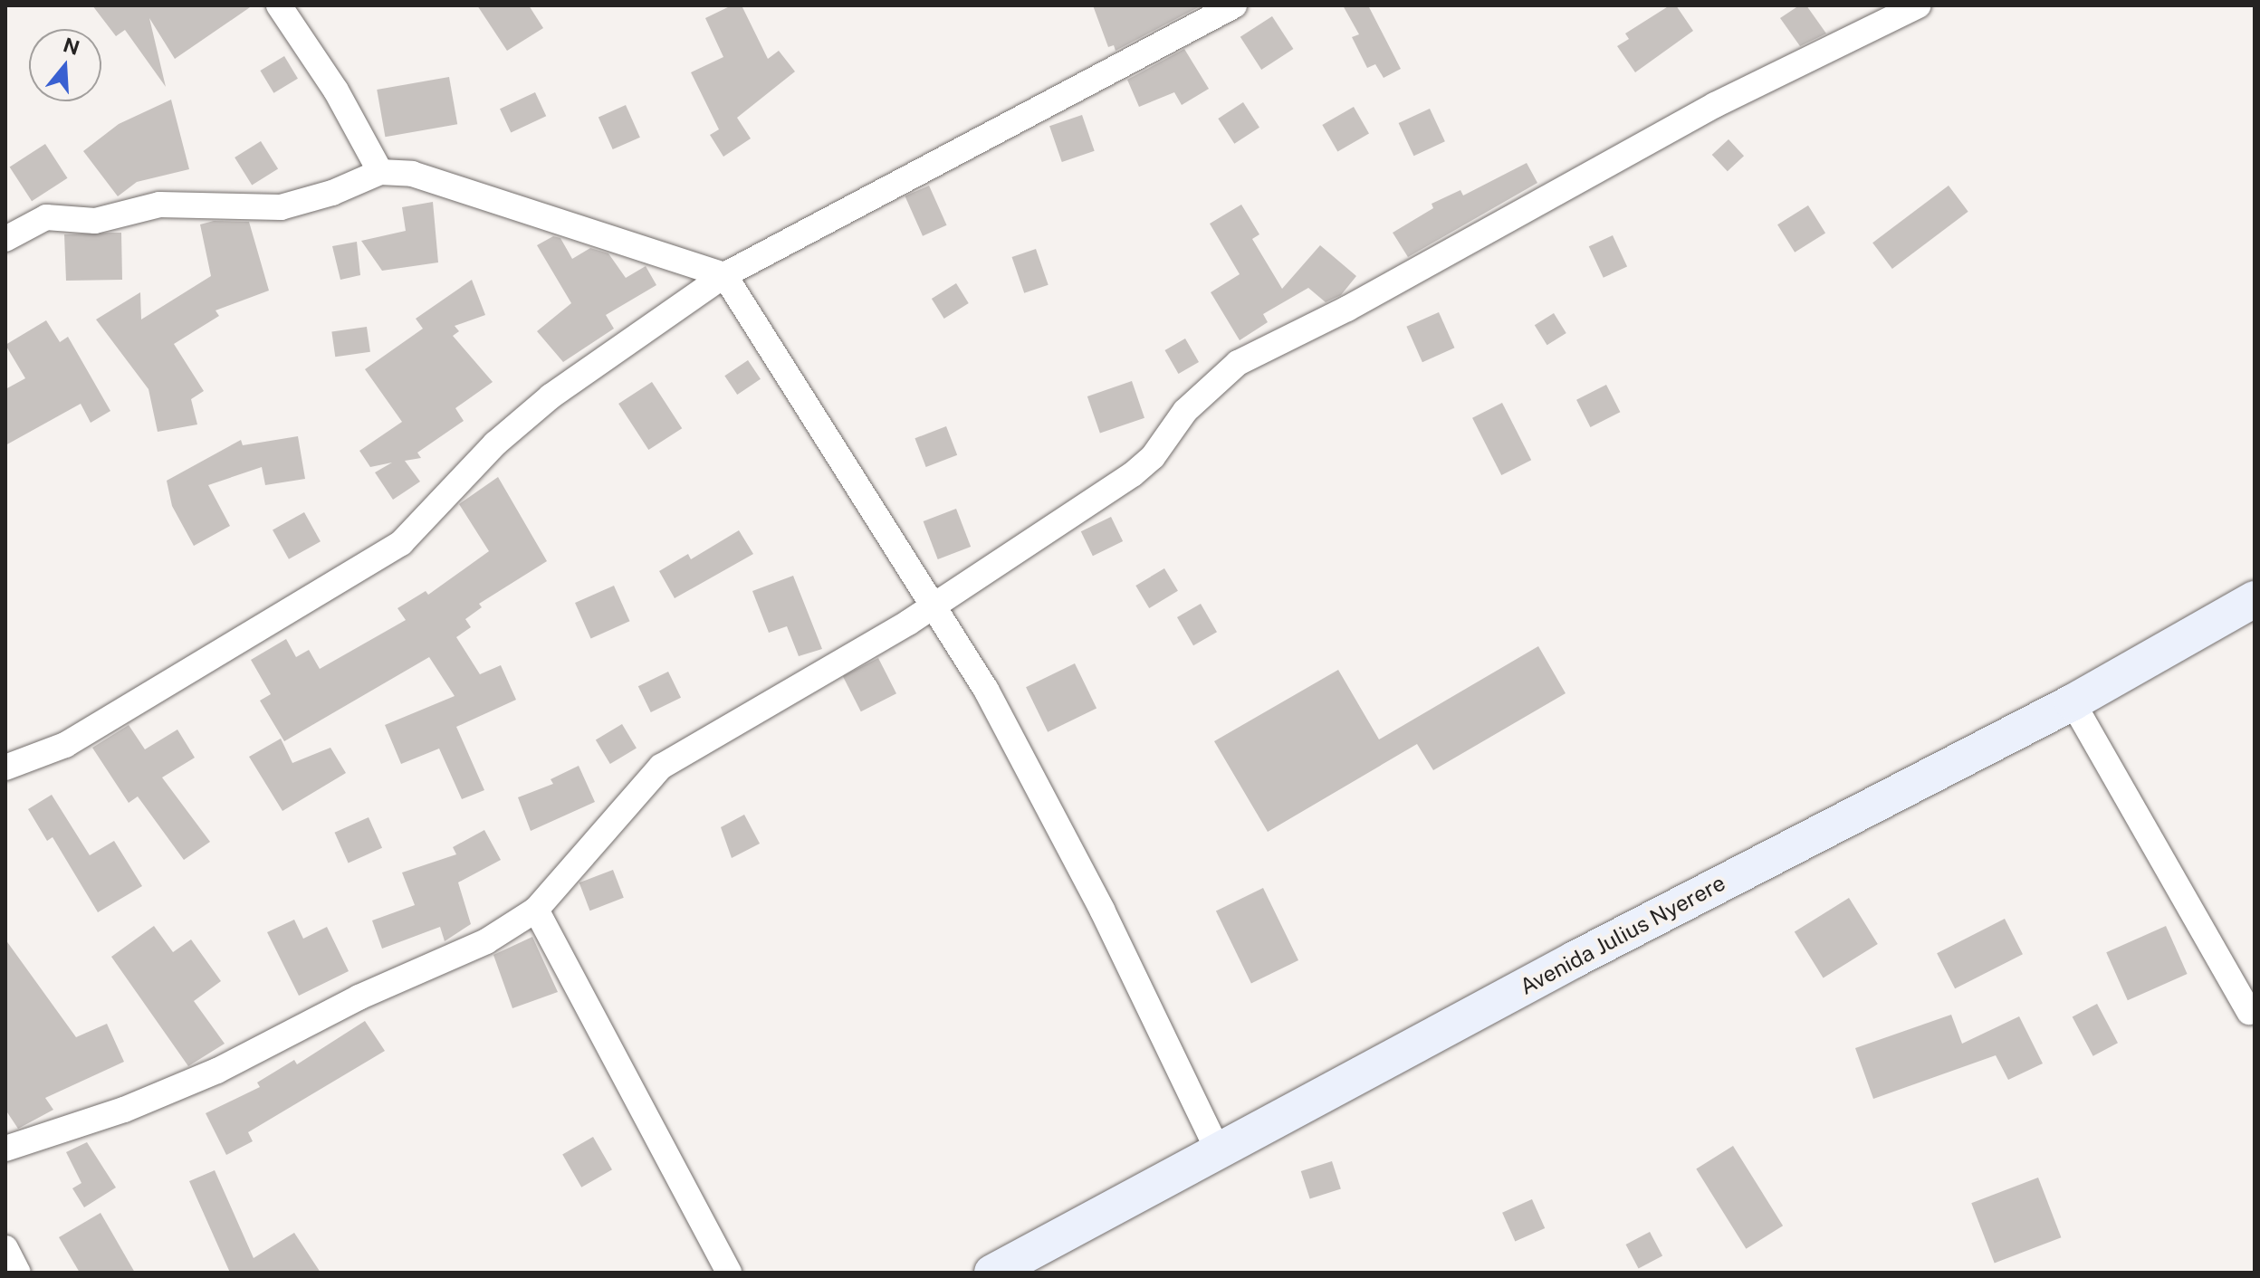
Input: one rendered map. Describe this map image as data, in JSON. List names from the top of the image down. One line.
{"streets":{"street":["Avenida Julius Nyerere"]},"north":"top"}
